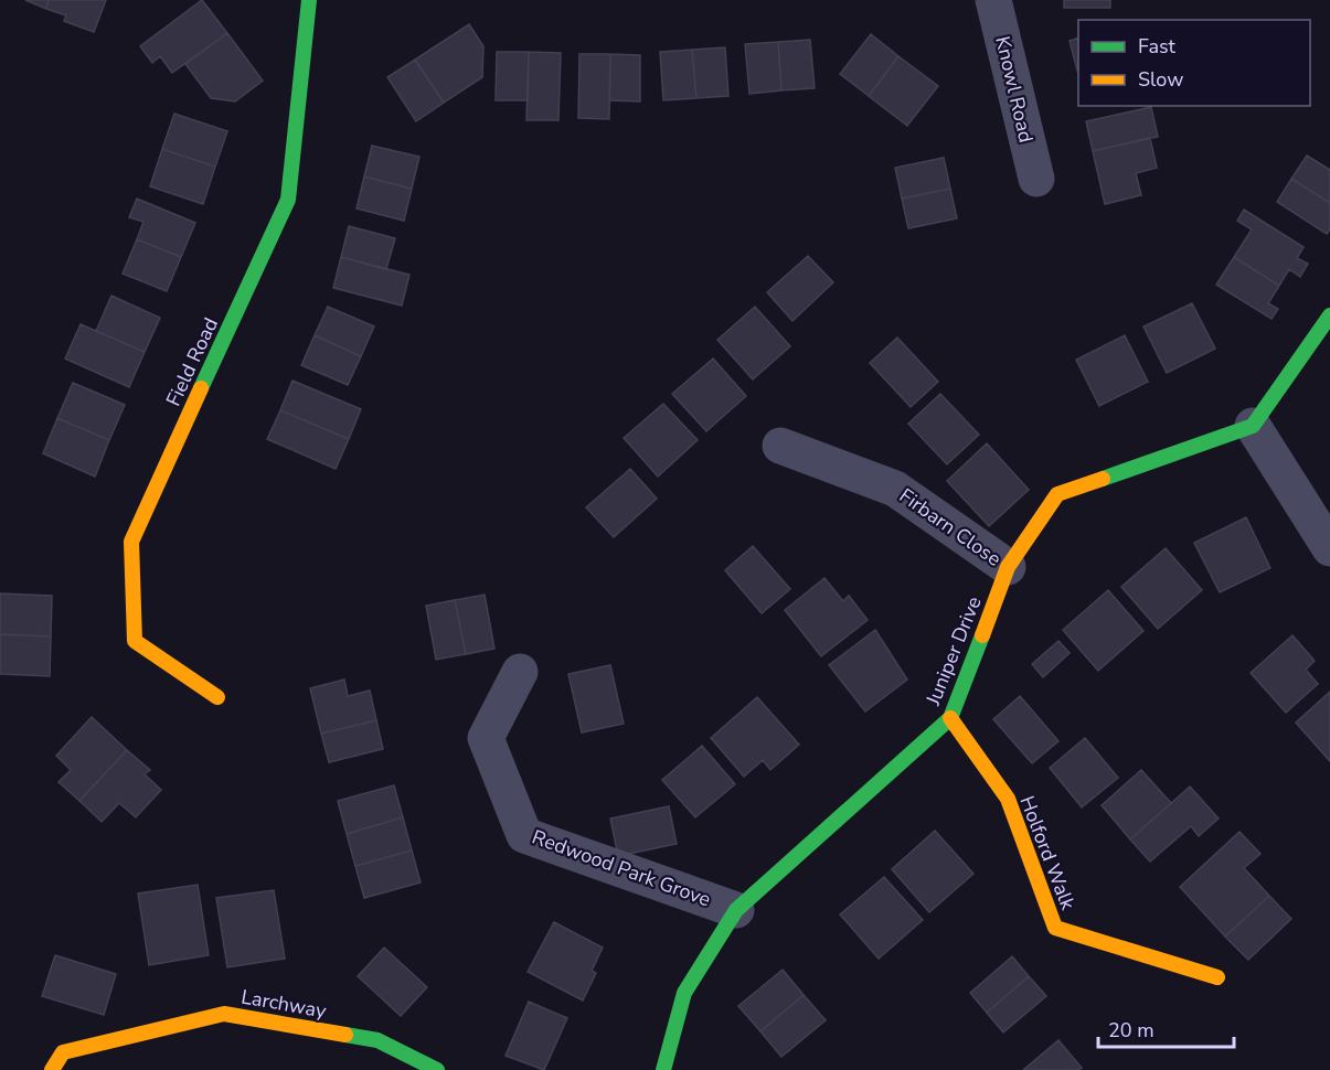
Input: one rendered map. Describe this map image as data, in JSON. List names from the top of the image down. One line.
{"streets":{"street":["Knowl Road","Field Road","Firbarn Close","Juniper Drive","Holford Walk","Redwood Park Grove","Larchway"]},"crossings":[["Firbarn Close","Juniper Drive"],["Juniper Drive","Holford Walk"],["Juniper Drive","Redwood Park Grove"]],"legend":["Fast","Slow"],"scale_bar":"20 m"}
